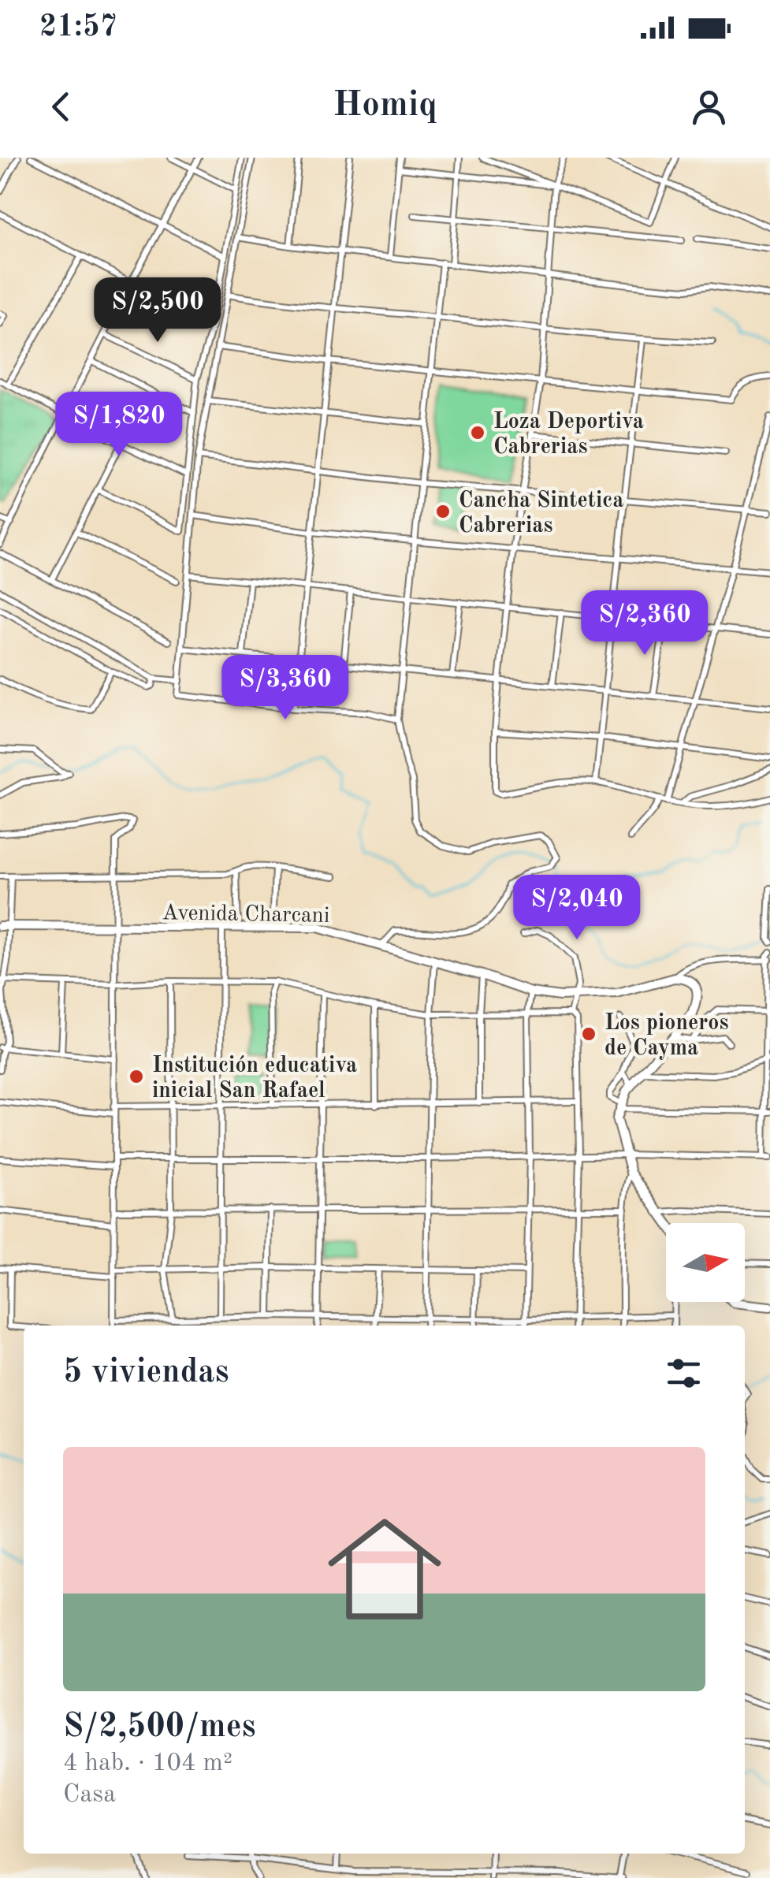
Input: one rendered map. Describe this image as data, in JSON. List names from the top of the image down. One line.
{"streets":{"main road":["Avenida Charcani"]},"places":["Loza Deportiva Cabrerias","Cancha Sintetica Cabrerias","Los pioneros de Cayma","Institución educativa inicial San Rafael"],"north":"right","page":{"status":"21:57","header":"Homiq","price":["S/2,500","S/1,820","S/2,360","S/3,360","S/2,040"],"heading":"5 viviendas","list":[{"name":"S/2,500/mes","note":"4 hab. · 104 m² · Casa"}]}}
